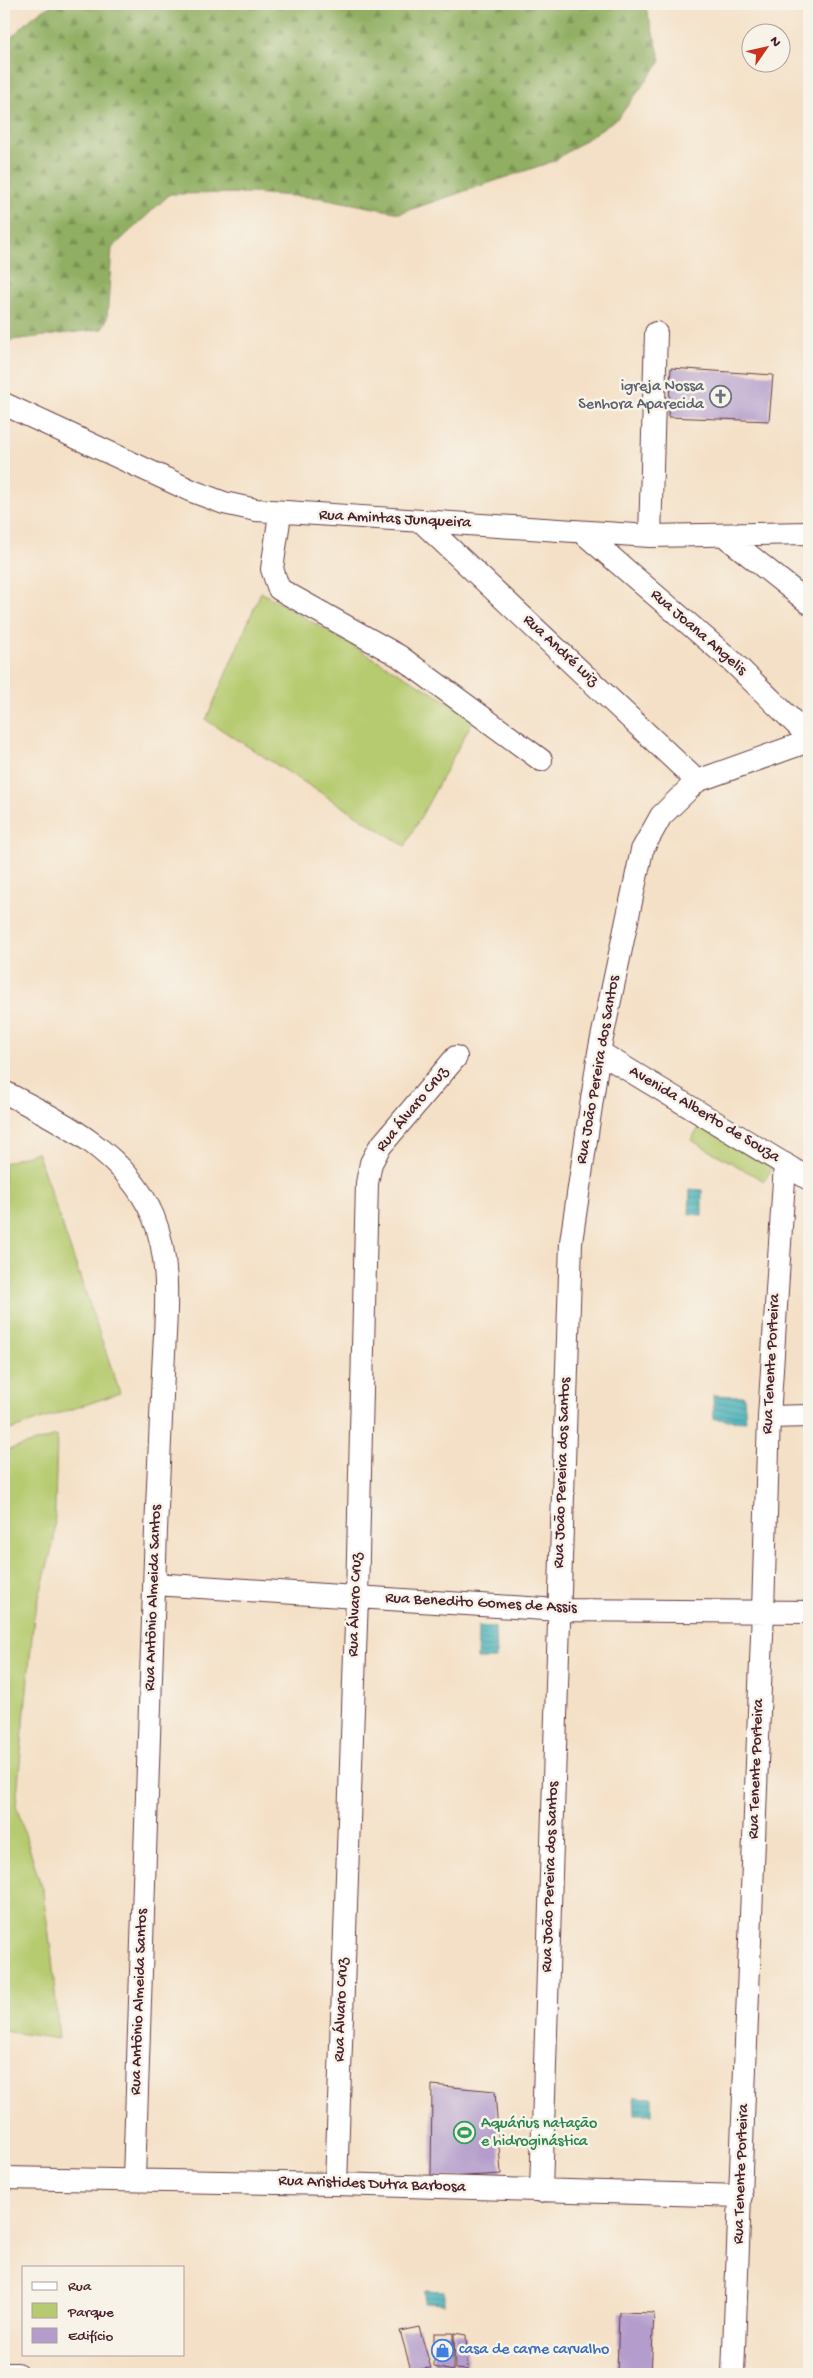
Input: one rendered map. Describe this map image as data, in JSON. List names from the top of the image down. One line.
{"streets":{"street":["Rua Amintas Junqueira","Rua Joana Angelis","Rua André Luiz","Rua João Pereira dos Santos","Rua Álvaro Cruz","Avenida Alberto de Souza","Rua Tenente Porteira","Rua Antônio Almeida Santos","Rua Benedito Gomes de Assis","Rua Aristides Dutra Barbosa"]},"crossings":[["Rua Amintas Junqueira","Rua Joana Angelis"],["Rua Amintas Junqueira","Rua André Luiz"],["Rua André Luiz","Rua João Pereira dos Santos"],["Rua João Pereira dos Santos","Avenida Alberto de Souza"],["Rua João Pereira dos Santos","Rua Benedito Gomes de Assis"],["Rua João Pereira dos Santos","Rua Aristides Dutra Barbosa"],["Rua Álvaro Cruz","Rua Benedito Gomes de Assis"],["Rua Álvaro Cruz","Rua Aristides Dutra Barbosa"],["Avenida Alberto de Souza","Rua Tenente Porteira"],["Rua Tenente Porteira","Rua Benedito Gomes de Assis"],["Rua Tenente Porteira","Rua Aristides Dutra Barbosa"],["Rua Antônio Almeida Santos","Rua Benedito Gomes de Assis"],["Rua Antônio Almeida Santos","Rua Aristides Dutra Barbosa"]],"places":{"church":["igreja Nossa Senhora Aparecida"],"sports":["Aquárius natação e hidroginástica"],"shop":["casa de carne carvalho"]},"legend":["Rua","Parque","Edifício"],"north":"top right"}
